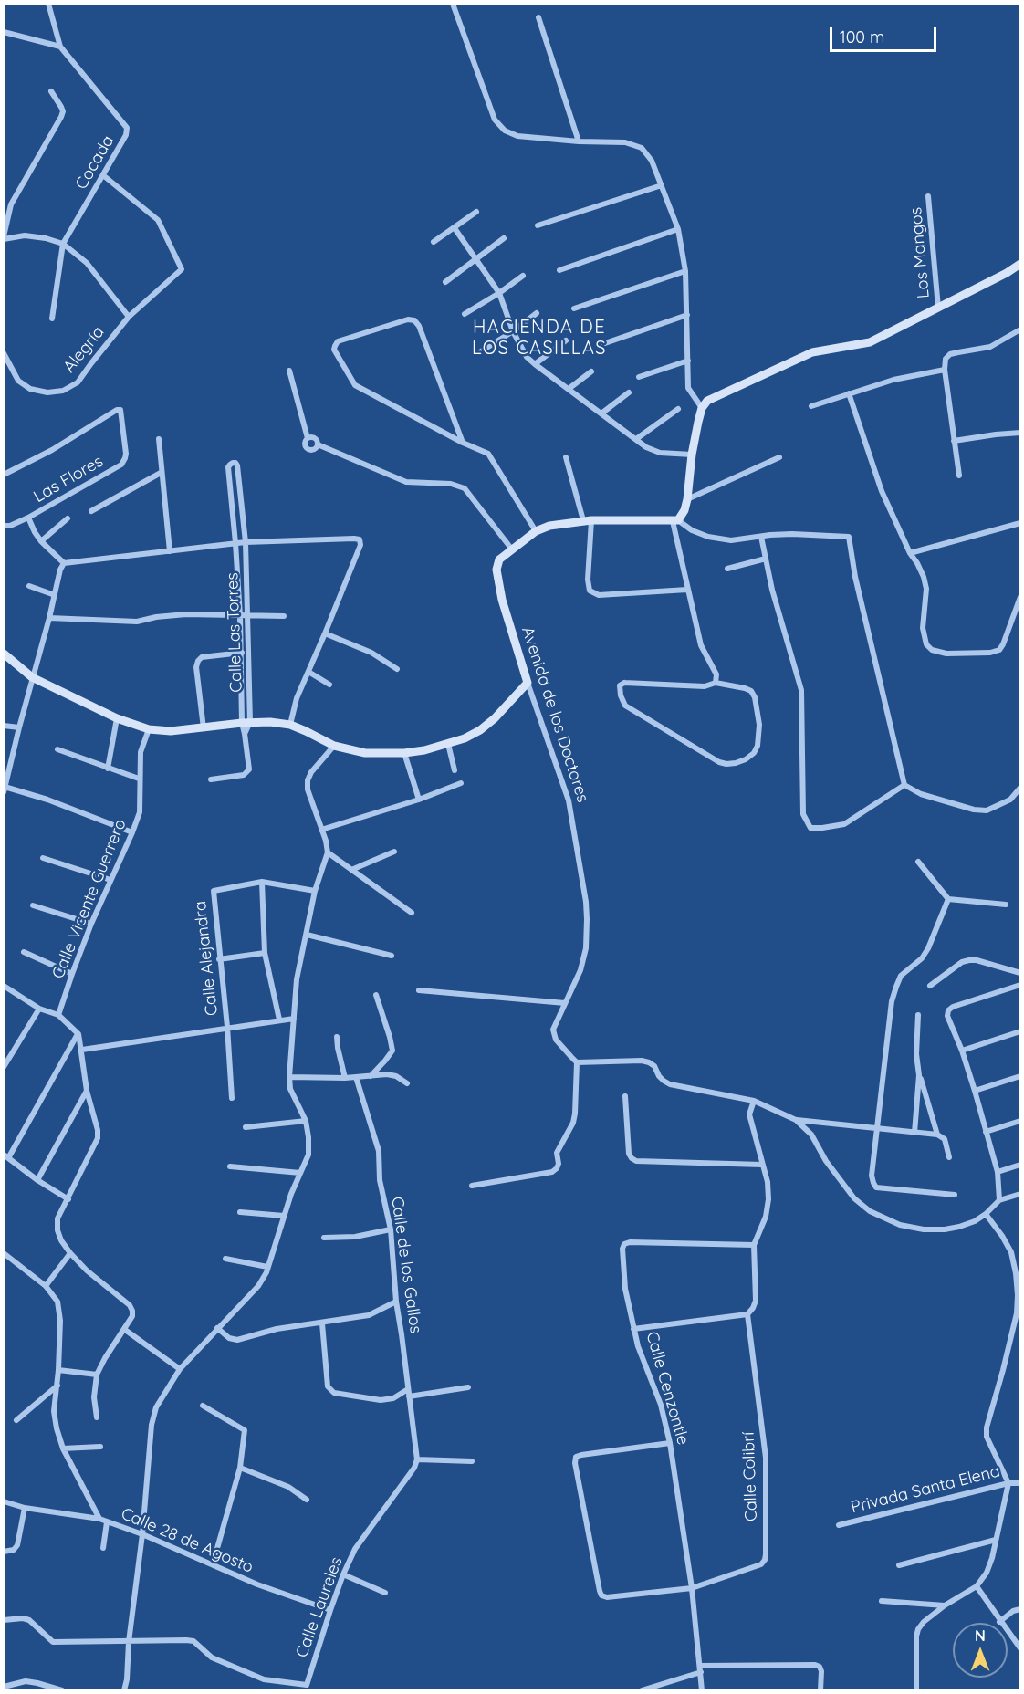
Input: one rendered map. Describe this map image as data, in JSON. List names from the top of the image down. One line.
{"streets":{"main road":["Avenida de los Doctores"],"street":["Cocada","Los Mangos","Alegría","Las Flores","Calle Las Torres","Calle Vicente Guerrero","Calle Alejandra","Calle de los Gallos","Calle Cenzontle","Calle Colibrí","Privada Santa Elena","Calle 28 de Agosto","Calle Laureles"]},"crossings":[["Cocada","Alegría"],["Calle de los Gallos","Calle Laureles"],["Calle Cenzontle","Calle Colibrí"],["Calle 28 de Agosto","Calle Laureles"]],"districts":["HACIENDA DE LOS CASILLAS"],"scale_bar":"100 m","north":"top"}
